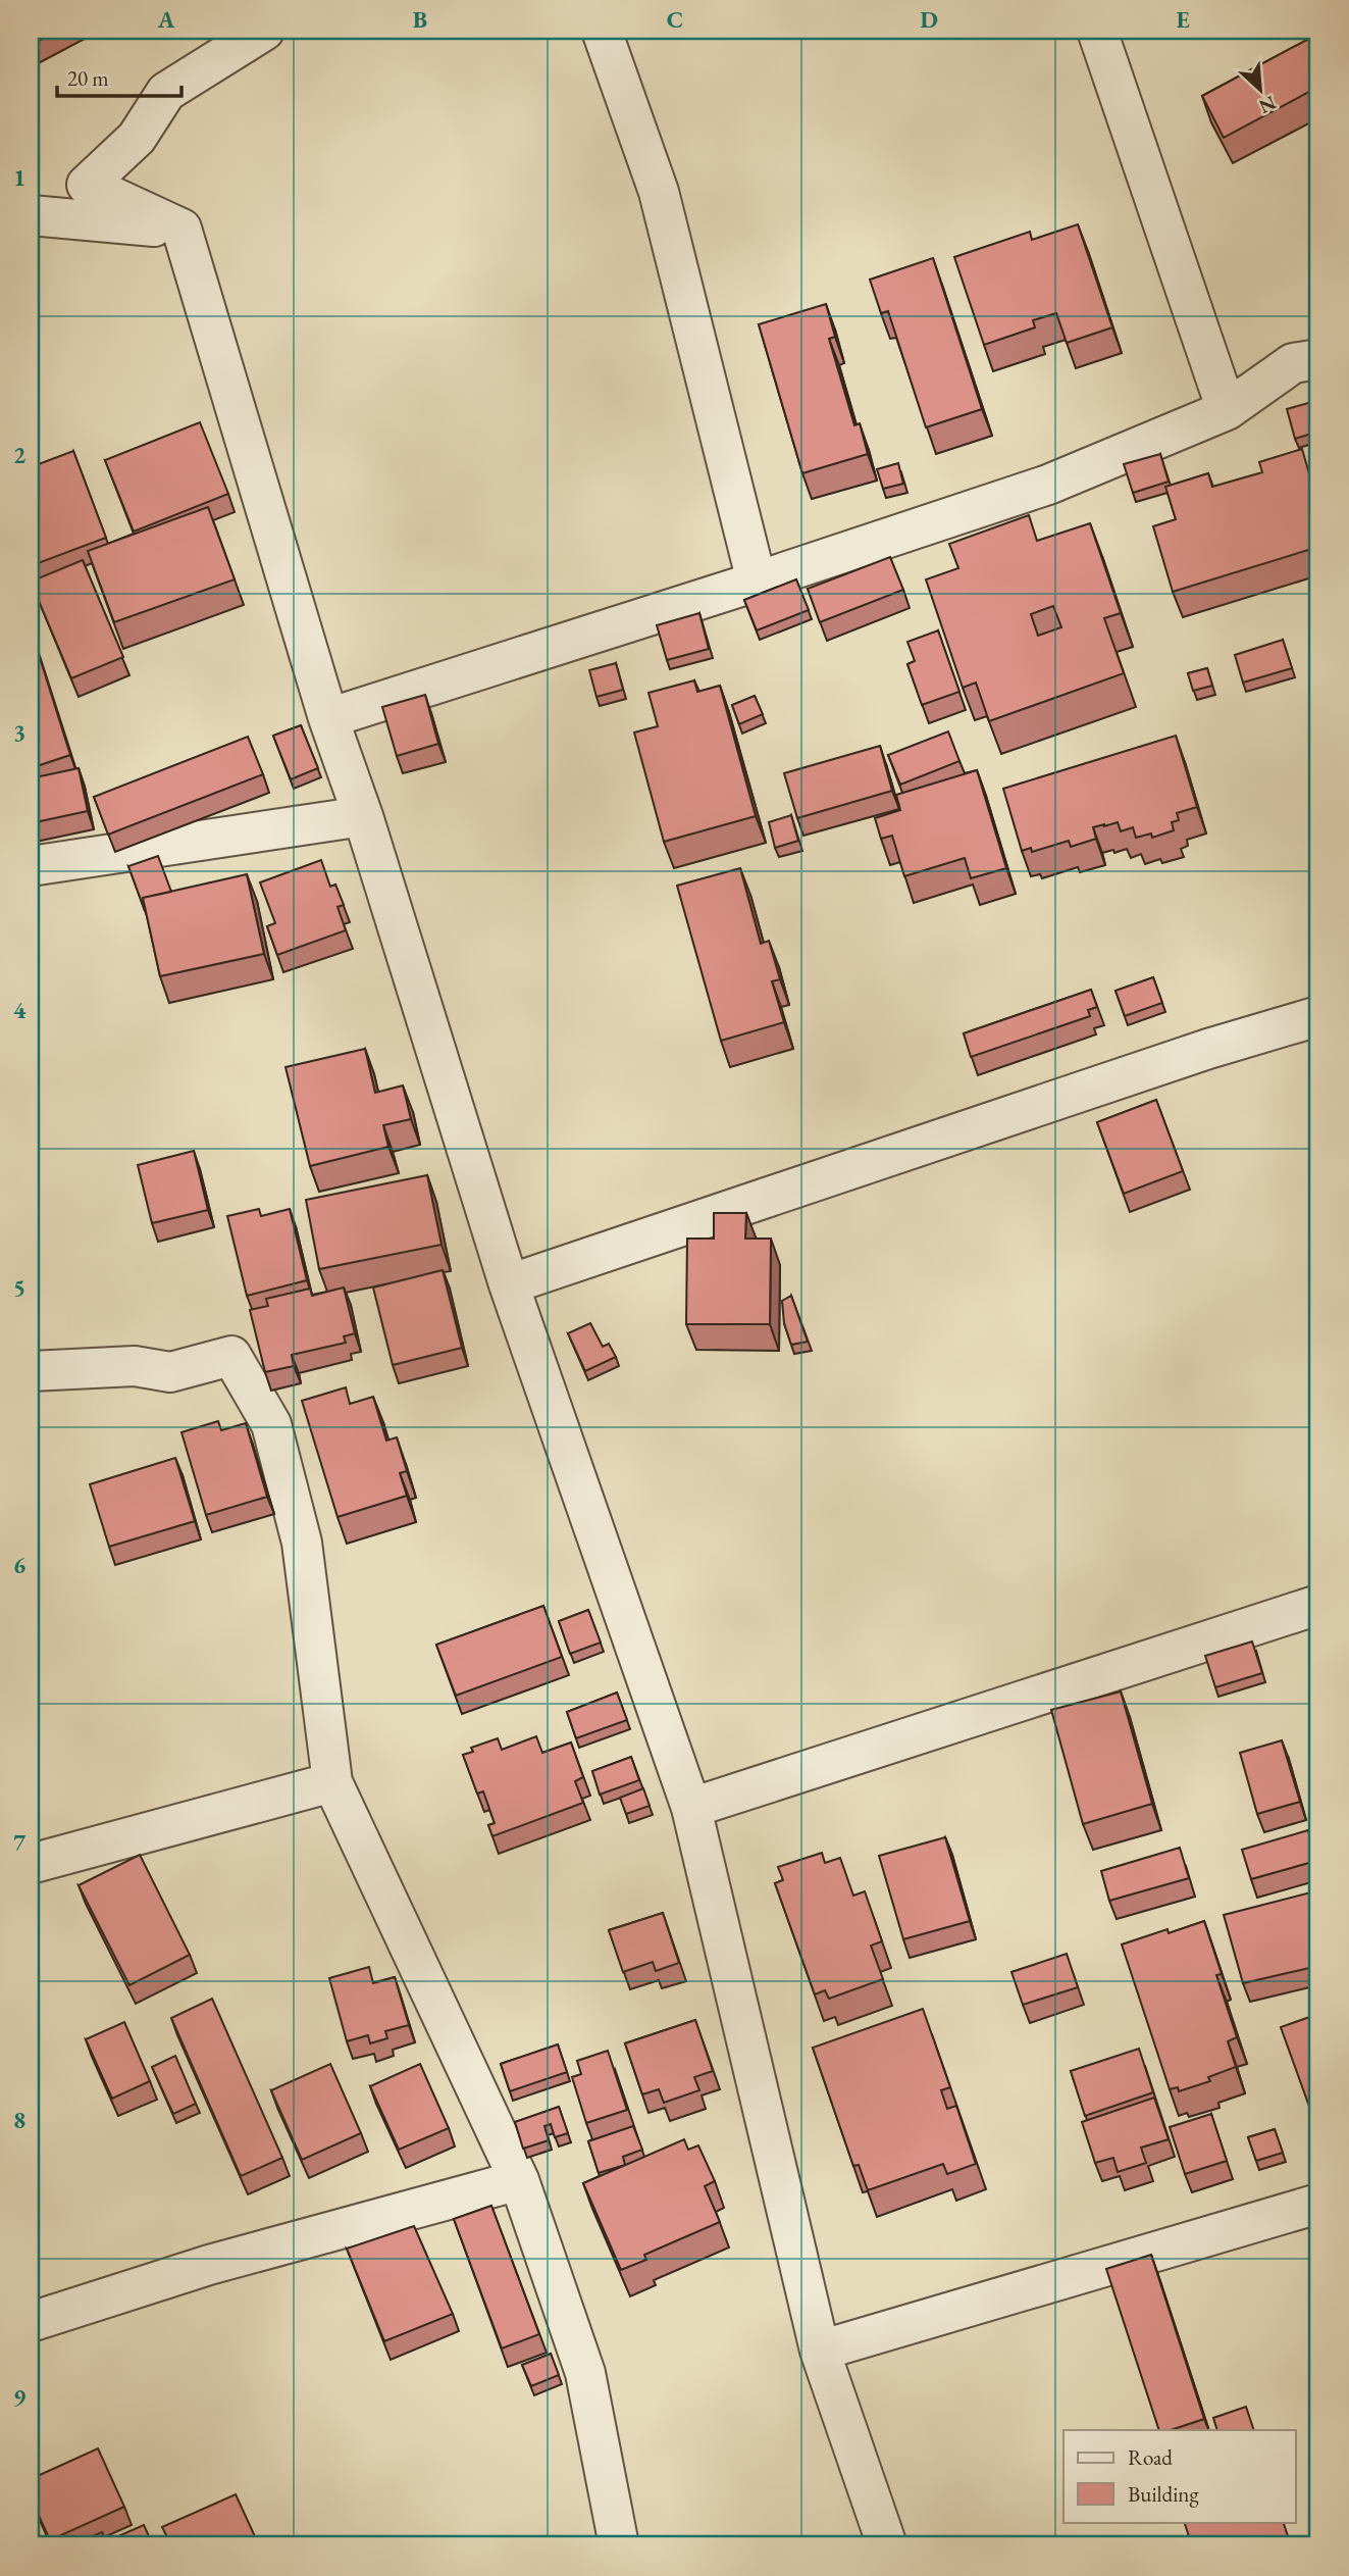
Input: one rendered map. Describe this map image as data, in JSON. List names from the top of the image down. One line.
{"legend":["Road","Building"],"scale_bar":"20 m","north":"bottom right","grid":{"columns":["A","B","C","D","E"],"rows":["1","2","3","4","5","6","7","8","9"]}}
